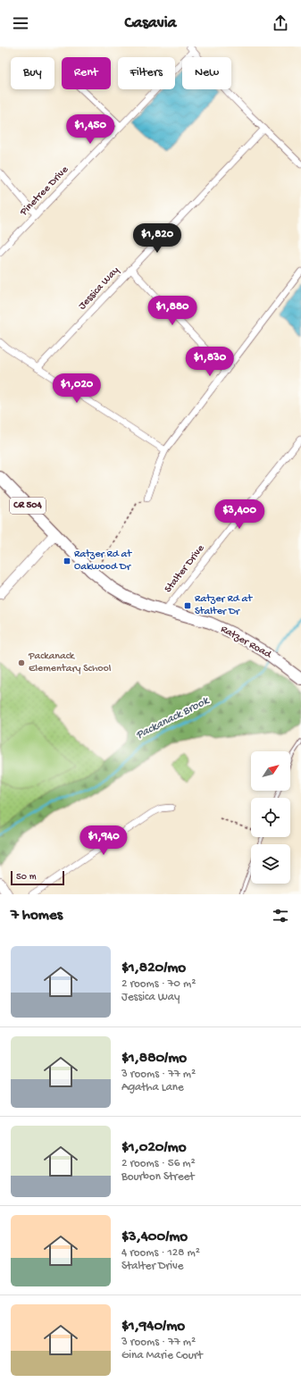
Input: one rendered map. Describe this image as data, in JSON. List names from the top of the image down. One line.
{"streets":{"main road":["CR 504","Ratzer Road"],"street":["Pinetree Drive","Jessica Way","Stalter Drive"]},"crossings":[["Stalter Drive","Ratzer Road"]],"water":["Packanack Brook"],"places":{"transit":["Ratzer Rd at Oakwood Dr","Ratzer Rd at Stalter Dr"],"other":["Packanack Elementary School"]},"scale_bar":"50 m","north":"top right","page":{"header":"Casavia","chip":["Buy","Rent","Filters","New"],"price":["$1,450","$1,820","$1,880","$1,830","$1,020","$3,400","$1,940"],"scale":"50 m","heading":"7 homes","list":[{"name":"$1,820/mo","note":"2 rooms · 70 m² · Jessica Way"},{"name":"$1,880/mo","note":"3 rooms · 77 m² · Agatha Lane"},{"name":"$1,020/mo","note":"2 rooms · 56 m² · Bourbon Street"},{"name":"$3,400/mo","note":"4 rooms · 128 m² · Stalter Drive"},{"name":"$1,940/mo","note":"3 rooms · 77 m² · Gina Marie Court"}]}}
